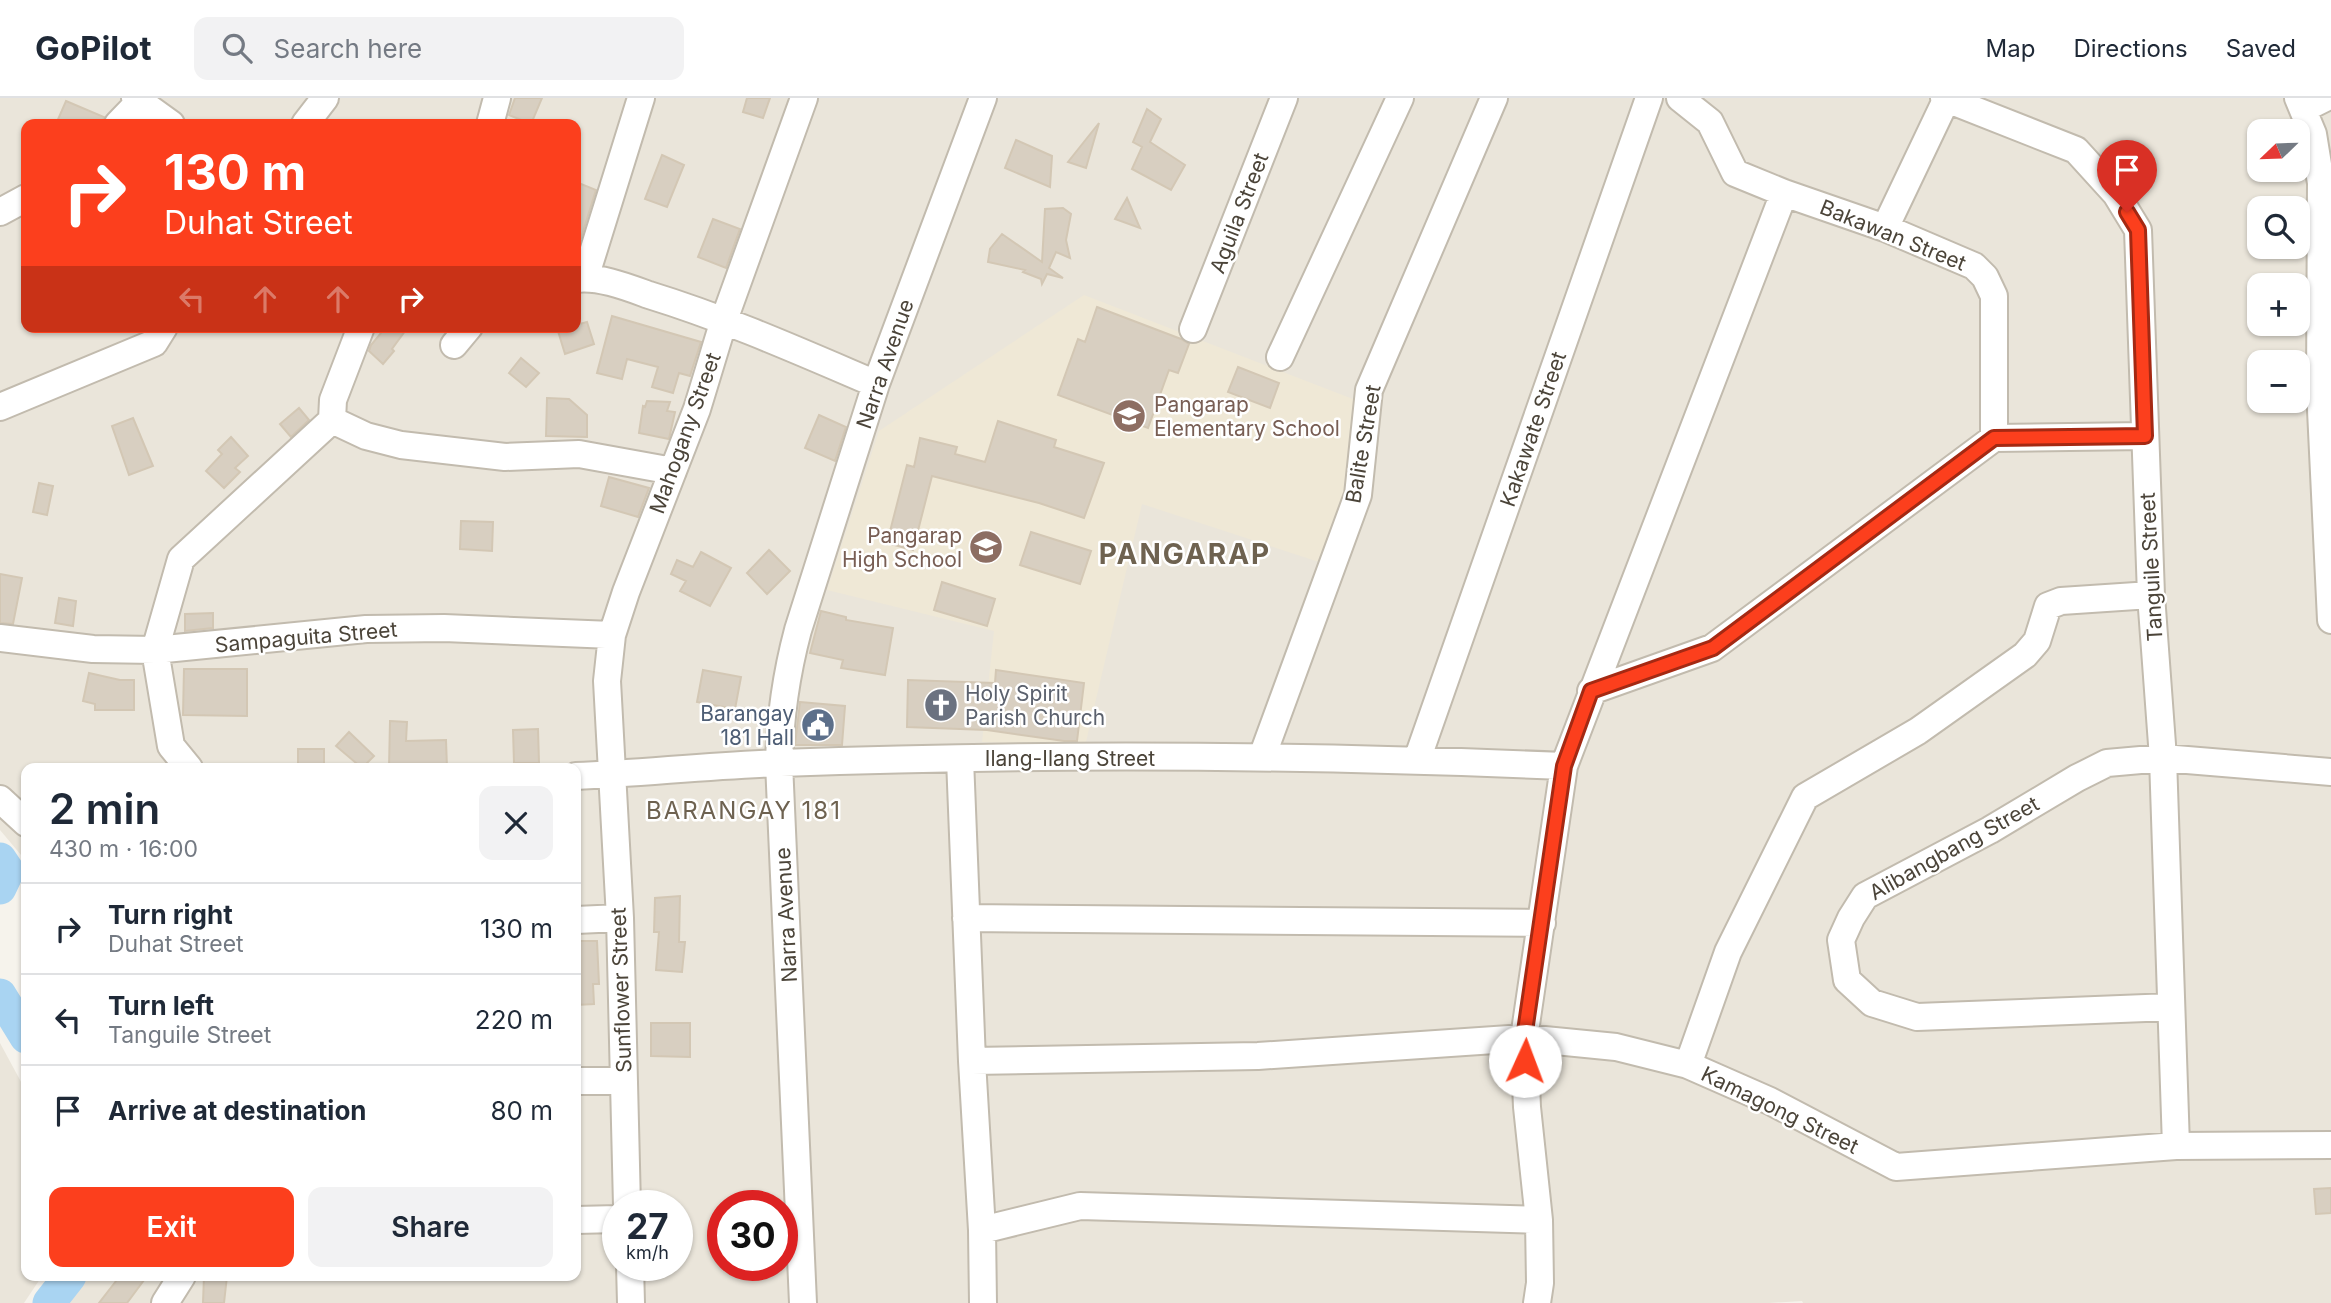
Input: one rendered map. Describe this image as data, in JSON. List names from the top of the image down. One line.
{"streets":{"street":["Aguila Street","Bakawan Street","Narra Avenue","Kakawate Street","Mahogany Street","Balite Street","Tanguile Street","Sampaguita Street","Ilang-Ilang Street","Alibangbang Street","Sunflower Street","Kamagong Street"]},"crossings":[["Narra Avenue","Ilang-Ilang Street"],["Kakawate Street","Ilang-Ilang Street"],["Mahogany Street","Sampaguita Street"],["Mahogany Street","Ilang-Ilang Street"],["Mahogany Street","Sunflower Street"],["Balite Street","Ilang-Ilang Street"],["Tanguile Street","Alibangbang Street"],["Tanguile Street","Kamagong Street"],["Ilang-Ilang Street","Sunflower Street"]],"districts":["PANGARAP","BARANGAY 181"],"places":{"school or university":["Pangarap Elementary School","Pangarap High School"],"church":["Holy Spirit Parish Church"],"public building":["Barangay 181 Hall"]},"north":"bottom left","page":{"header":"GoPilot","search":"Search here","nav":["Map","Directions","Saved"],"map_buttons":["+","−"],"turn":["130 m","Duhat Street"],"heading":["2 min","430 m · 16:00"],"list":[{"name":"Turn right","note":"Duhat Street","value":"130 m"},{"name":"Turn left","note":"Tanguile Street","value":"220 m"},{"name":"Arrive at destination","value":"80 m"}],"buttons":["Exit","Share"],"speed":"27 km/h","limit":"30"}}
